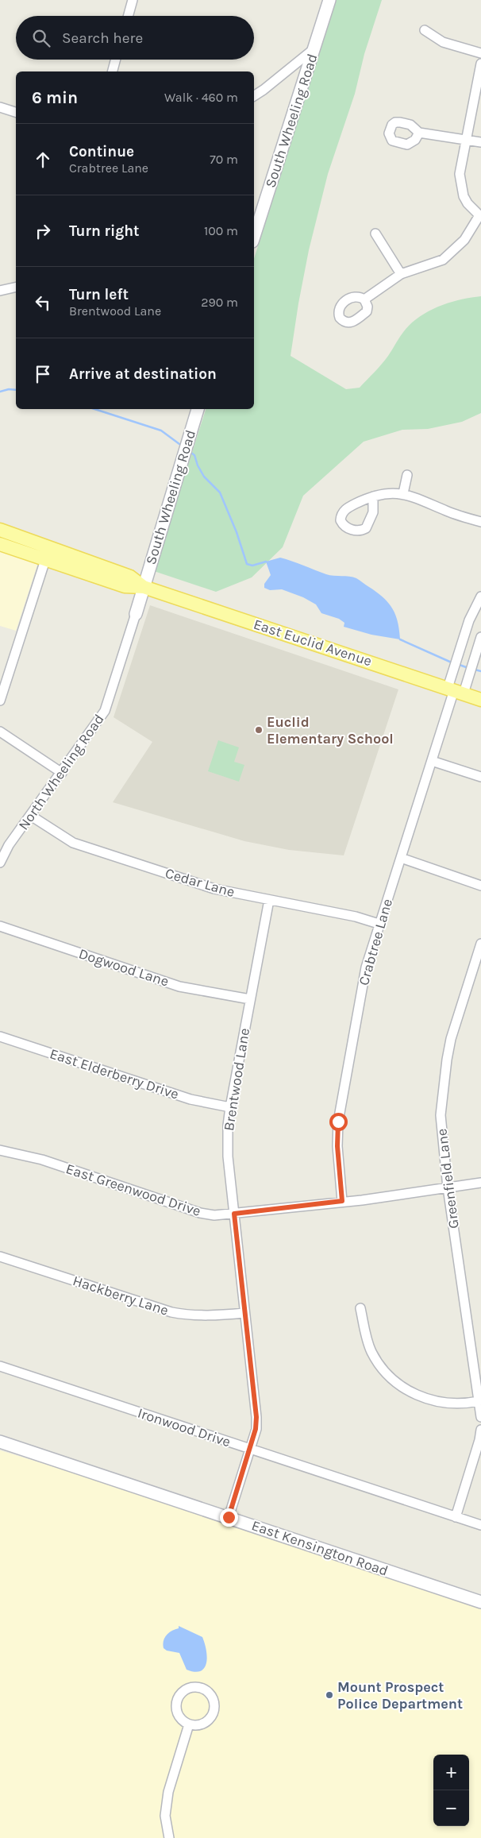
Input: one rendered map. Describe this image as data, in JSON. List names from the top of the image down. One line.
{"streets":{"main road":["South Wheeling Road","East Euclid Avenue","North Wheeling Road","East Kensington Road"],"street":["Cedar Lane","Crabtree Lane","Dogwood Lane","East Elderberry Drive","Brentwood Lane","Greenfield Lane","East Greenwood Drive","Hackberry Lane","Ironwood Drive"]},"crossings":[["South Wheeling Road","East Euclid Avenue"],["South Wheeling Road","North Wheeling Road"],["East Euclid Avenue","North Wheeling Road"],["East Euclid Avenue","Crabtree Lane"],["North Wheeling Road","Cedar Lane"],["Cedar Lane","Crabtree Lane"],["Cedar Lane","Brentwood Lane"],["Crabtree Lane","East Greenwood Drive"],["Dogwood Lane","Brentwood Lane"],["East Elderberry Drive","Brentwood Lane"],["Brentwood Lane","East Greenwood Drive"],["Brentwood Lane","Hackberry Lane"],["Brentwood Lane","Ironwood Drive"],["Brentwood Lane","East Kensington Road"],["Greenfield Lane","East Greenwood Drive"]],"places":["Euclid Elementary School","Mount Prospect Police Department"],"page":{"search":"Search here","heading":["6 min","Walk · 460 m"],"list":[["Continue","Crabtree Lane","70 m"],["Turn right","100 m"],["Turn left","Brentwood Lane","290 m"],"Arrive at destination"],"map_buttons":["+","−"]}}
